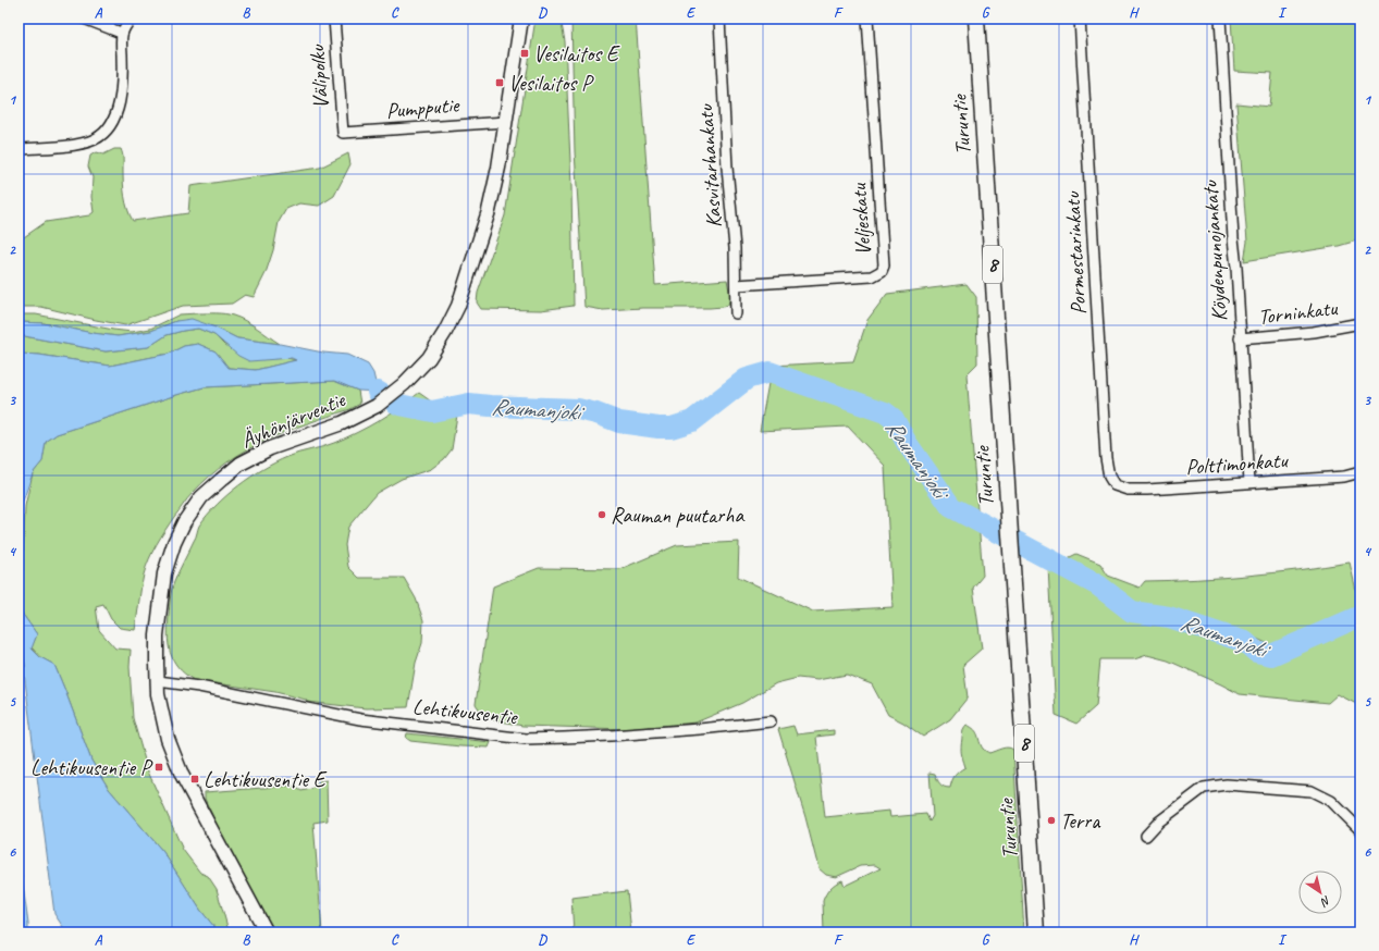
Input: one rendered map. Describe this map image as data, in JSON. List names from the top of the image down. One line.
{"streets":{"highway":["Turuntie","8"],"main road":["Äyhönjärventie"],"street":["Välipolku","Pumpputie","Kasvitarhankatu","Veljeskatu","Köydenpunojankatu","Pormestarinkatu","Torninkatu","Polttimonkatu","Lehtikuusentie"]},"crossings":[["Välipolku","Pumpputie"],["Pumpputie","Äyhönjärventie"],["Kasvitarhankatu","Veljeskatu"],["Köydenpunojankatu","Torninkatu"],["Köydenpunojankatu","Polttimonkatu"],["Pormestarinkatu","Polttimonkatu"],["Äyhönjärventie","Lehtikuusentie"]],"water":["Raumanjoki"],"places":{"transit":["Vesilaitos E","Vesilaitos P","Lehtikuusentie P","Lehtikuusentie E"],"other":["Rauman puutarha","Terra"]},"north":"bottom right","grid":{"columns":["A","B","C","D","E","F","G","H","I"],"rows":["1","2","3","4","5","6"]}}
